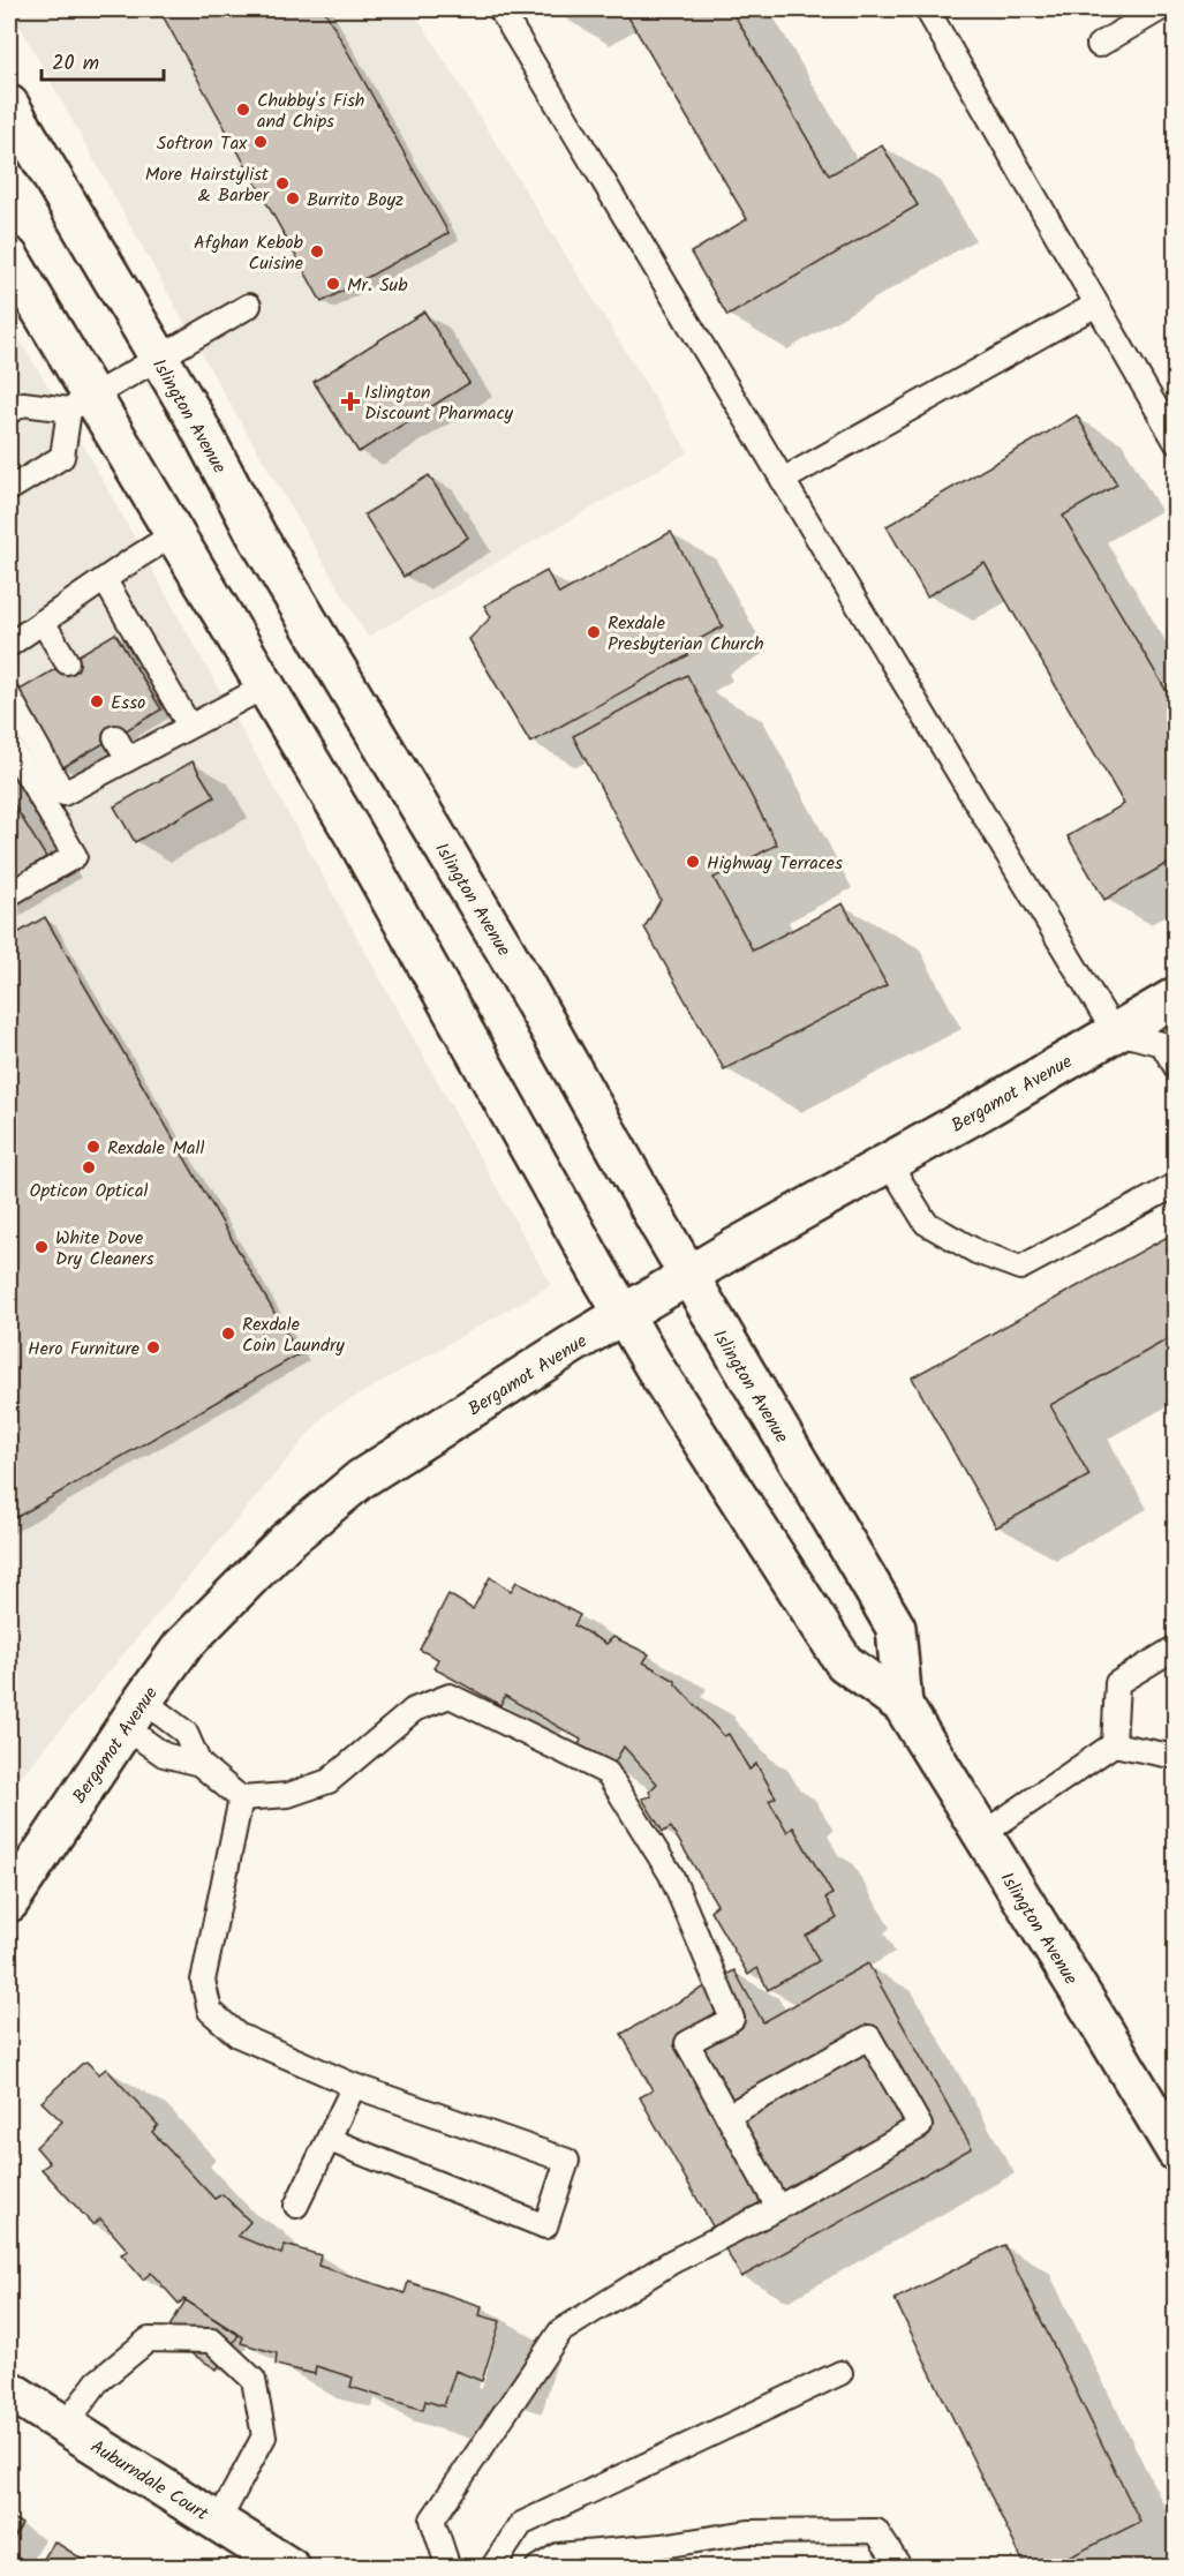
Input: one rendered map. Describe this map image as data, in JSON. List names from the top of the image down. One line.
{"streets":{"main road":["Islington Avenue","Bergamot Avenue","Auburndale Court"]},"crossings":[["Islington Avenue","Bergamot Avenue"]],"places":{"other":["Chubby's Fish and Chips","Softron Tax","More Hairstylist & Barber","Burrito Boyz","Afghan Kebob Cuisine","Mr. Sub","Rexdale Presbyterian Church","Esso","Highway Terraces","Rexdale Mall","Opticon Optical","White Dove Dry Cleaners","Rexdale Coin Laundry","Hero Furniture"],"health":["Islington Discount Pharmacy"]},"scale_bar":"20 m"}
